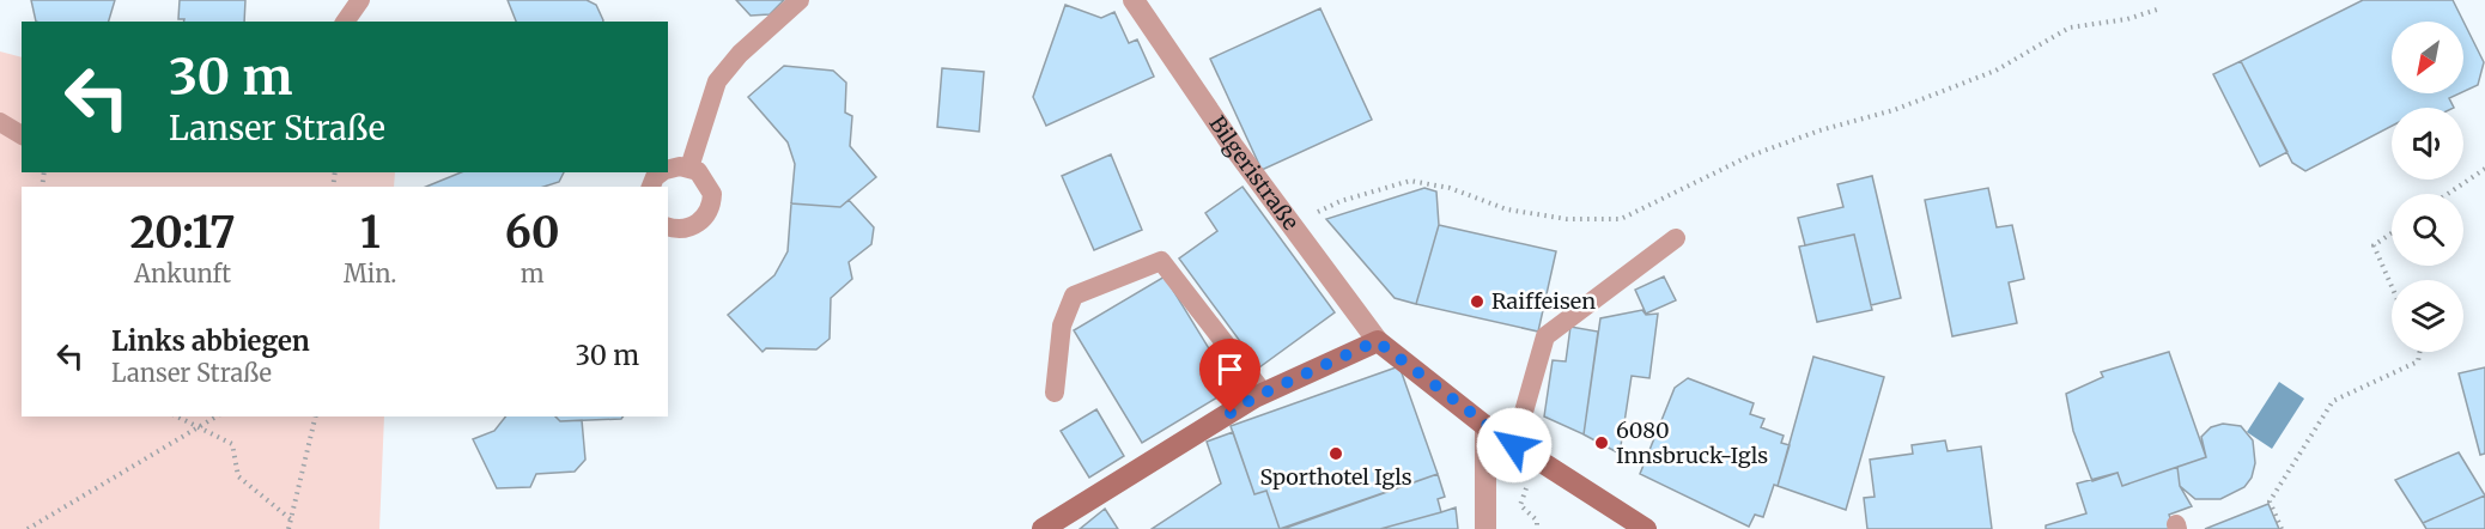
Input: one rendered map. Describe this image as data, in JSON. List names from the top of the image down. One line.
{"streets":{"street":["Bilgeristraße"]},"places":["Raiffeisen","6080 Innsbruck-Igls","Sporthotel Igls"],"north":"bottom left","page":{"turn":["30 m","Lanser Straße"],"eta":["20:17","Ankunft","1","Min.","60","m"],"list":[{"name":"Links abbiegen","note":"Lanser Straße","value":"30 m"}]}}
